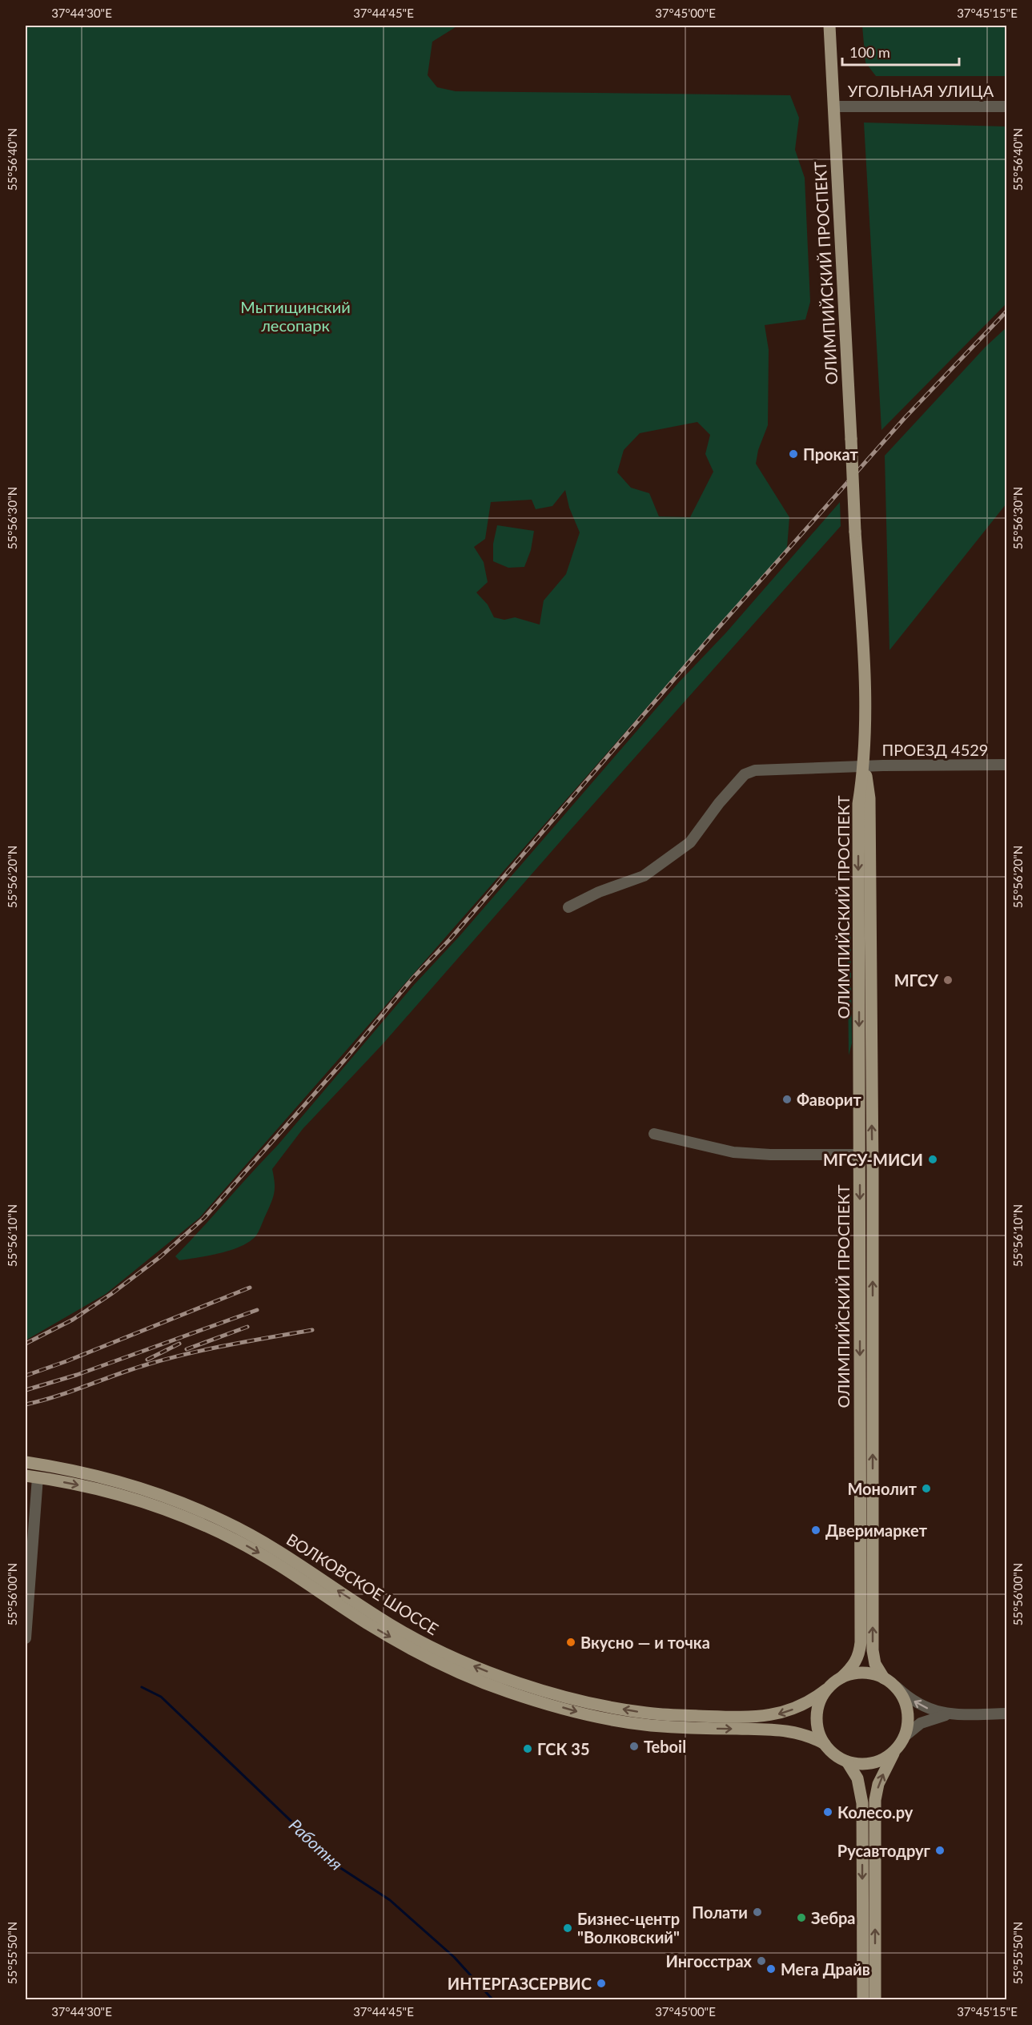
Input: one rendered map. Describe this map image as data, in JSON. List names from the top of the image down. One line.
{"streets":{"main road":["ОЛИМПИЙСКИЙ ПРОСПЕКТ","ВОЛКОВСКОЕ ШОССЕ"],"street":["УГОЛЬНАЯ УЛИЦА","ПРОЕЗД 4529"]},"crossings":[["УГОЛЬНАЯ УЛИЦА","ОЛИМПИЙСКИЙ ПРОСПЕКТ"],["ОЛИМПИЙСКИЙ ПРОСПЕКТ","ПРОЕЗД 4529"],["ОЛИМПИЙСКИЙ ПРОСПЕКТ","ВОЛКОВСКОЕ ШОССЕ"]],"water":["Работня"],"parks":["Мытищинский лесопарк"],"places":["Прокат","МГСУ","Фаворит","МГСУ-МИСИ","Монолит","Дверимаркет","Вкусно — и точка","Teboil","ГСК 35","Колесо.ру","Русавтодруг","Полати","Зебра","Бизнес-центр \"Волковский\"","Ингосстрах","Мега Драйв","ИНТЕРГАЗСЕРВИС"],"scale_bar":"100 m","coordinates":["37°44'30\"E","37°44'45\"E","37°45'00\"E","37°45'15\"E","55°56'40\"N","55°56'30\"N","55°56'20\"N","55°56'10\"N","55°56'00\"N","55°55'50\"N"]}
